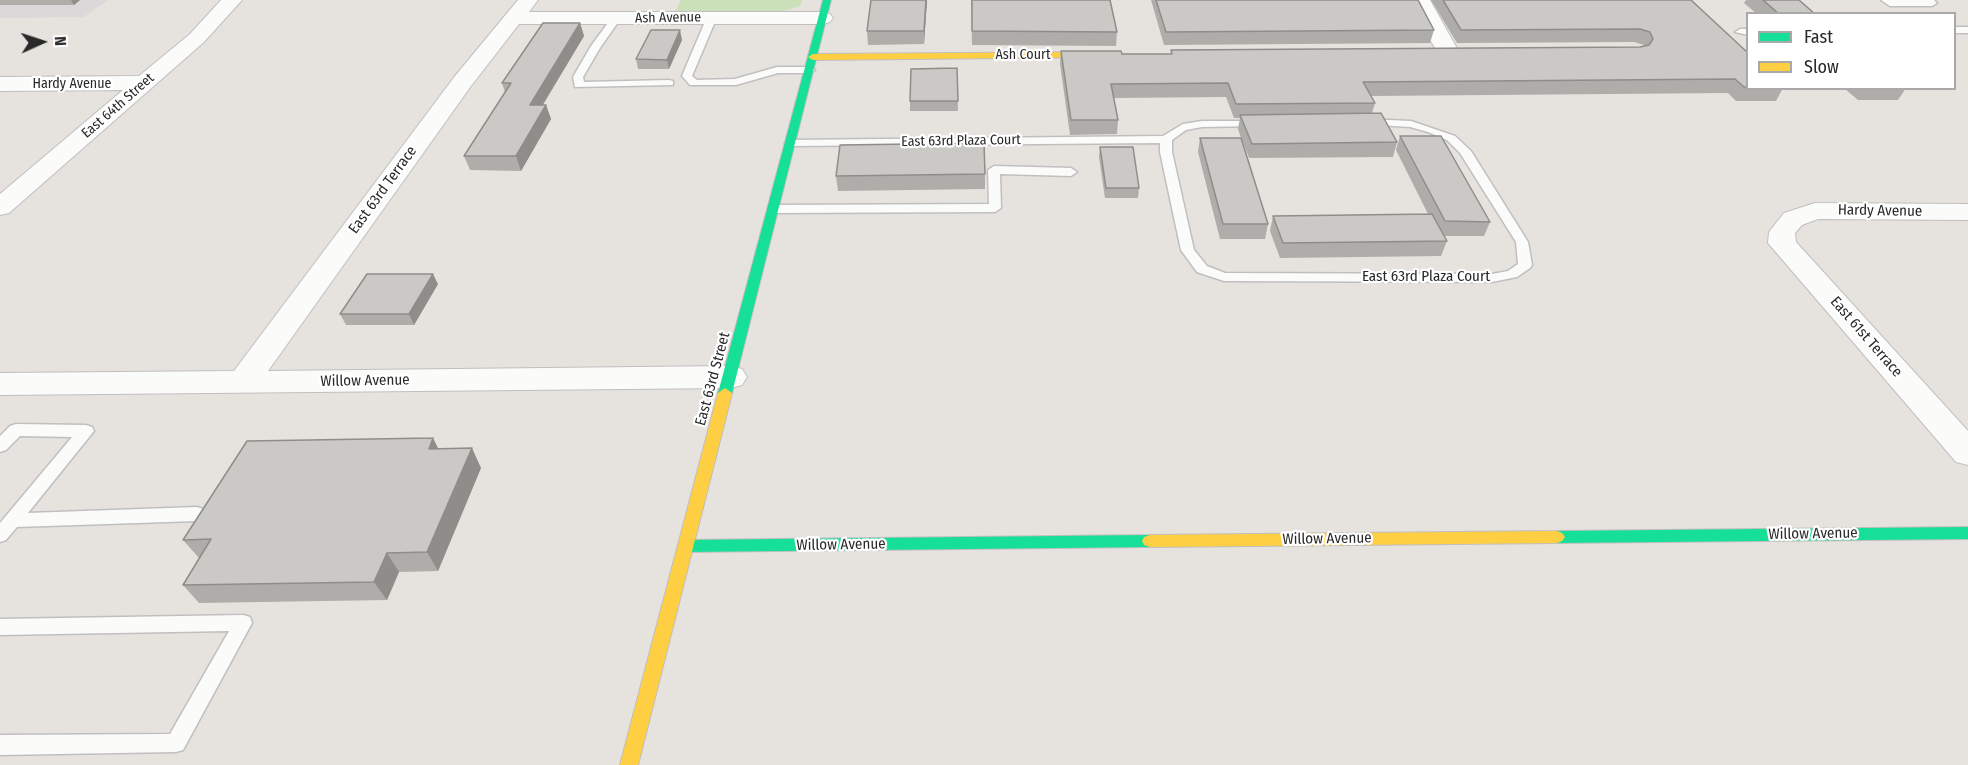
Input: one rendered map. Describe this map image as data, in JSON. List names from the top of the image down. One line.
{"streets":{"street":["Ash Avenue","Ash Court","Hardy Avenue","East 64th Street","East 63rd Terrace","East 61st Terrace","East 63rd Street","Willow Avenue"],"lane":["East 63rd Plaza Court"]},"crossings":[["Ash Avenue","East 63rd Terrace"],["Ash Avenue","East 63rd Street"],["Ash Court","East 63rd Street"],["Hardy Avenue","East 64th Street"],["Hardy Avenue","East 61st Terrace"],["East 63rd Plaza Court","East 63rd Street"],["East 63rd Terrace","Willow Avenue"],["East 63rd Street","Willow Avenue"]],"legend":["Fast","Slow"],"north":"right"}
